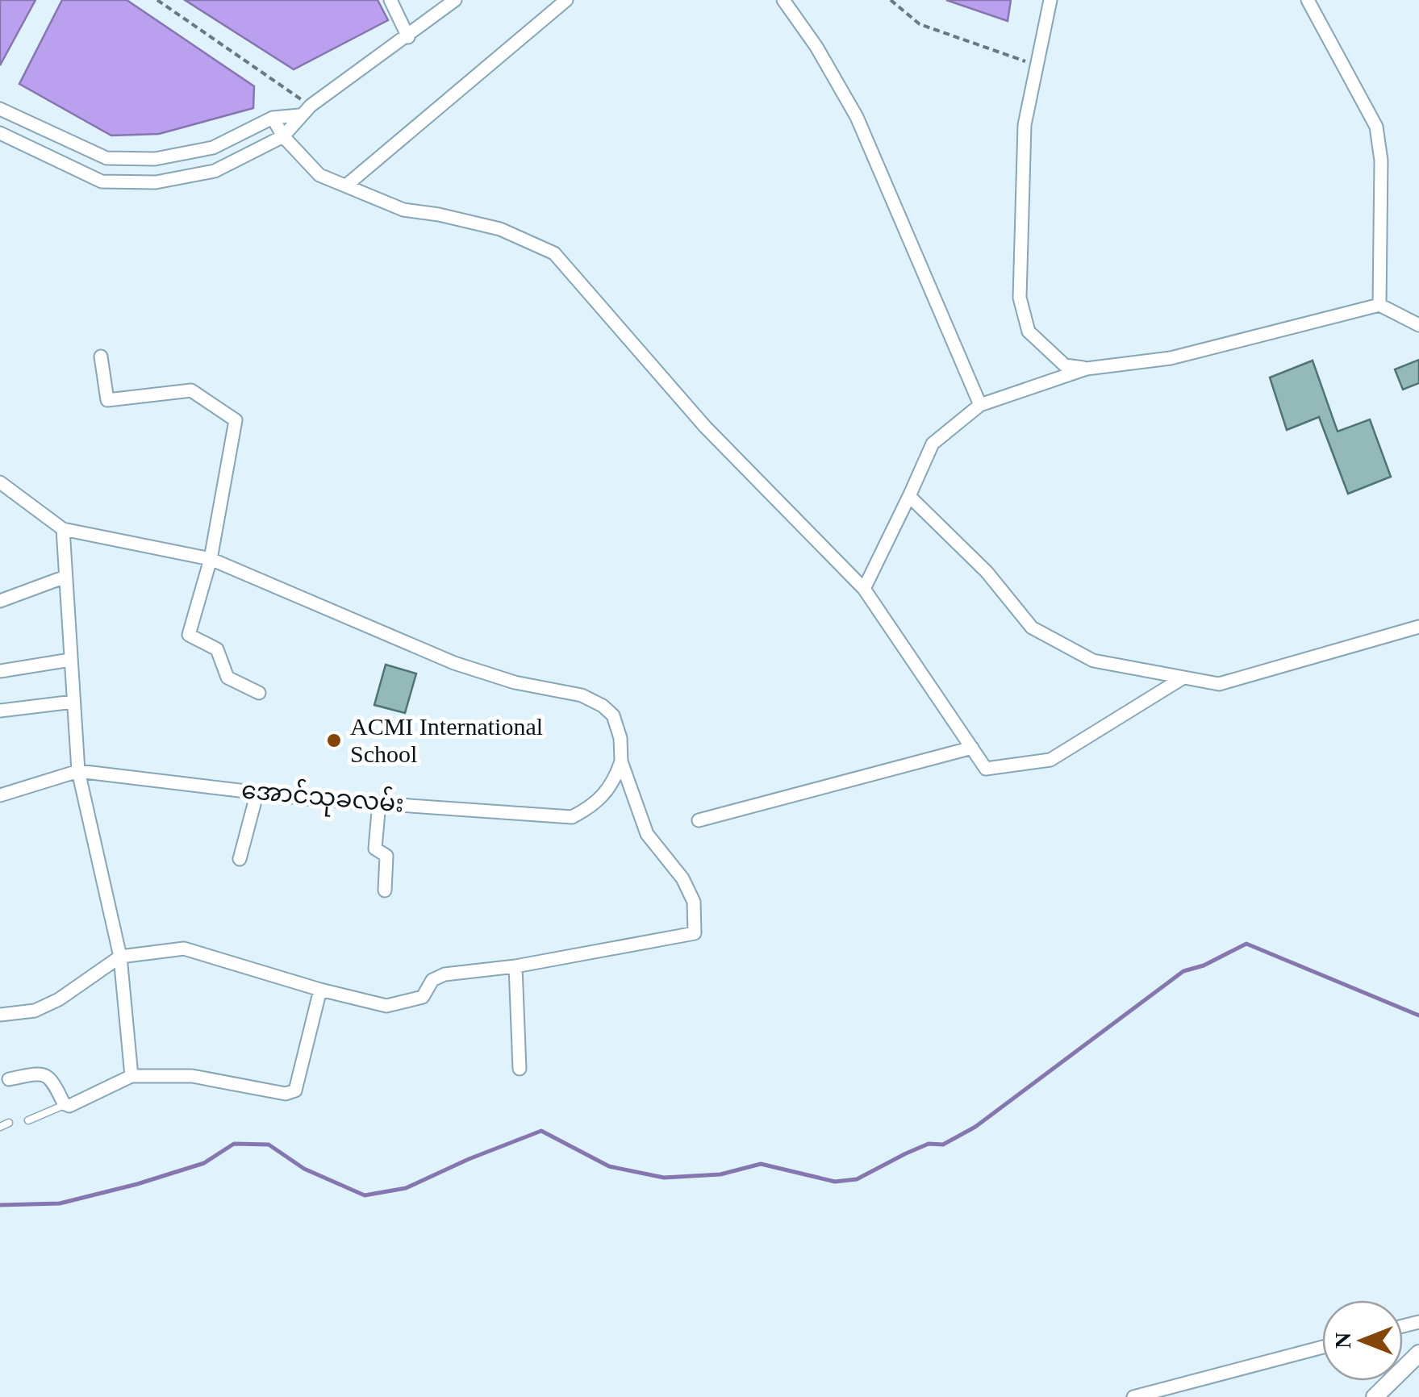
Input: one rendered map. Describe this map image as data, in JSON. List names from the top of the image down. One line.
{"streets":{"street":["အောင်သုခလမ်း"]},"places":["ACMI International School"],"north":"left"}
